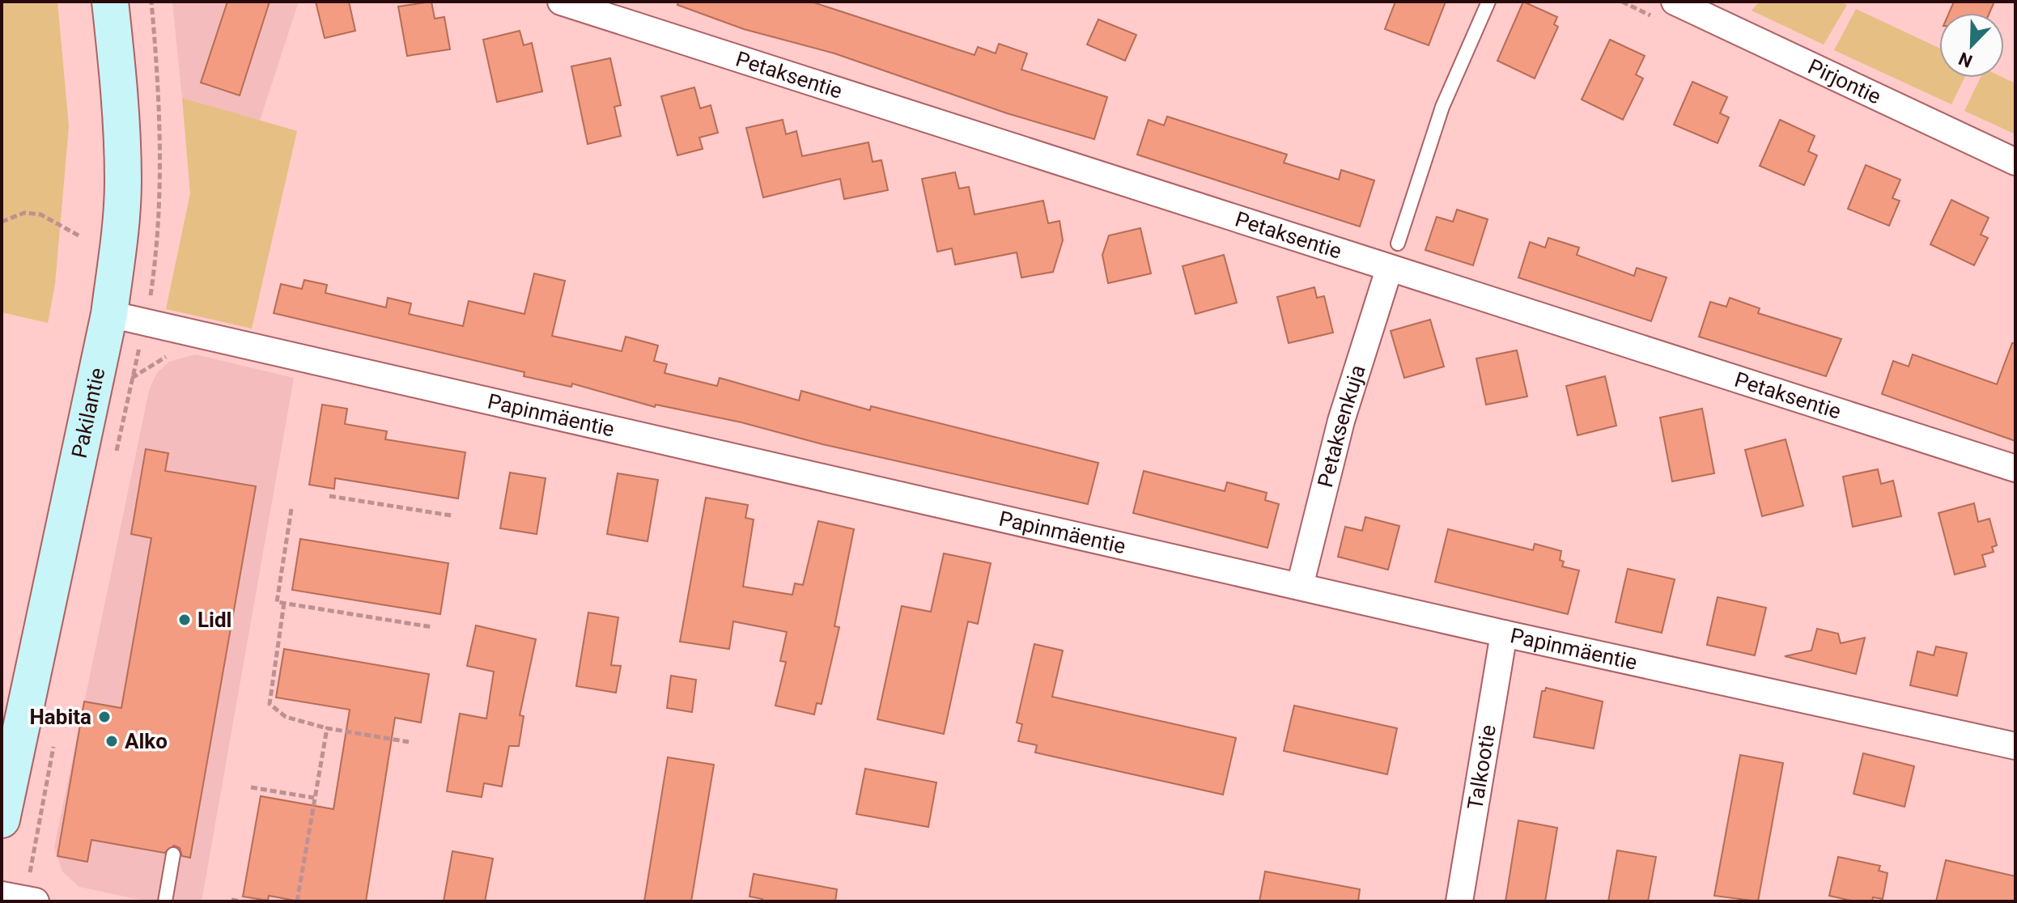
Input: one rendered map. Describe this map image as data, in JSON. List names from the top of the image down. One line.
{"streets":{"main road":["Pakilantie"],"street":["Petaksentie","Pirjontie","Papinmäentie","Petaksenkuja","Talkootie"]},"crossings":[["Petaksentie","Petaksenkuja"],["Pakilantie","Papinmäentie"],["Papinmäentie","Petaksenkuja"],["Papinmäentie","Talkootie"]],"places":["Lidl","Habita","Alko"],"north":"bottom left"}
